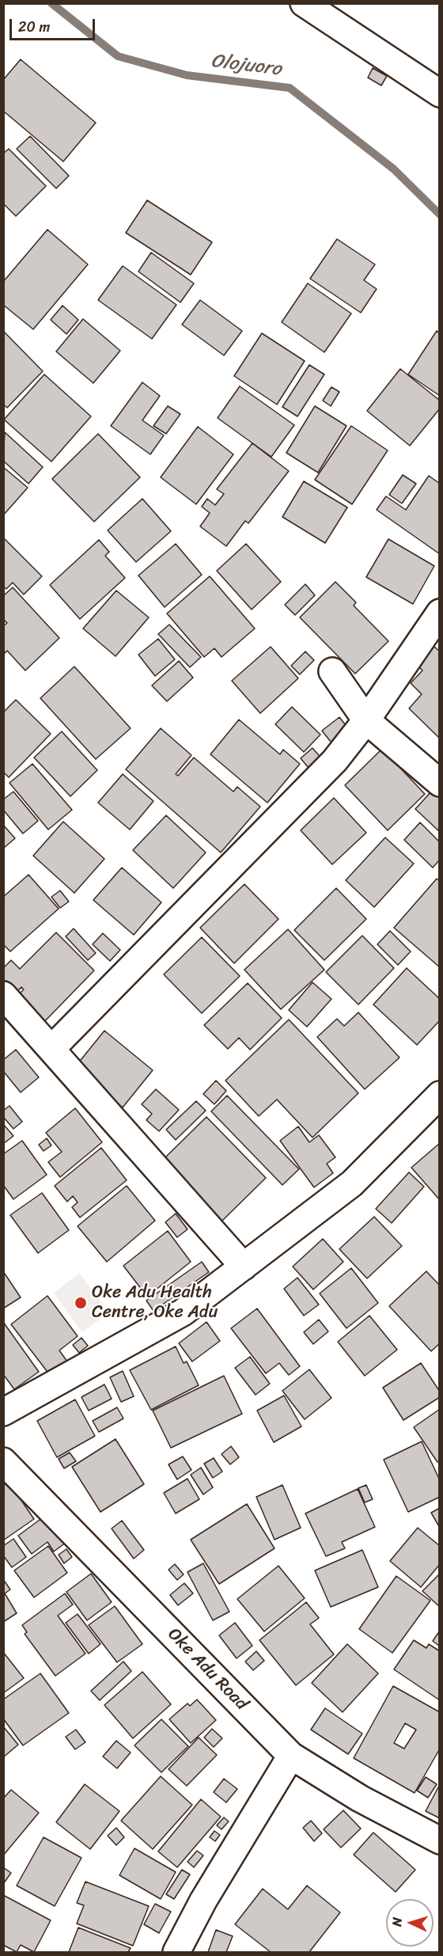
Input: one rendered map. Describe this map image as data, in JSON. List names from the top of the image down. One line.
{"streets":{"street":["Oke Adu Road"]},"water":["Olojuoro"],"places":["Oke Adu Health Centre, Oke Adu"],"scale_bar":"20 m","north":"left"}
